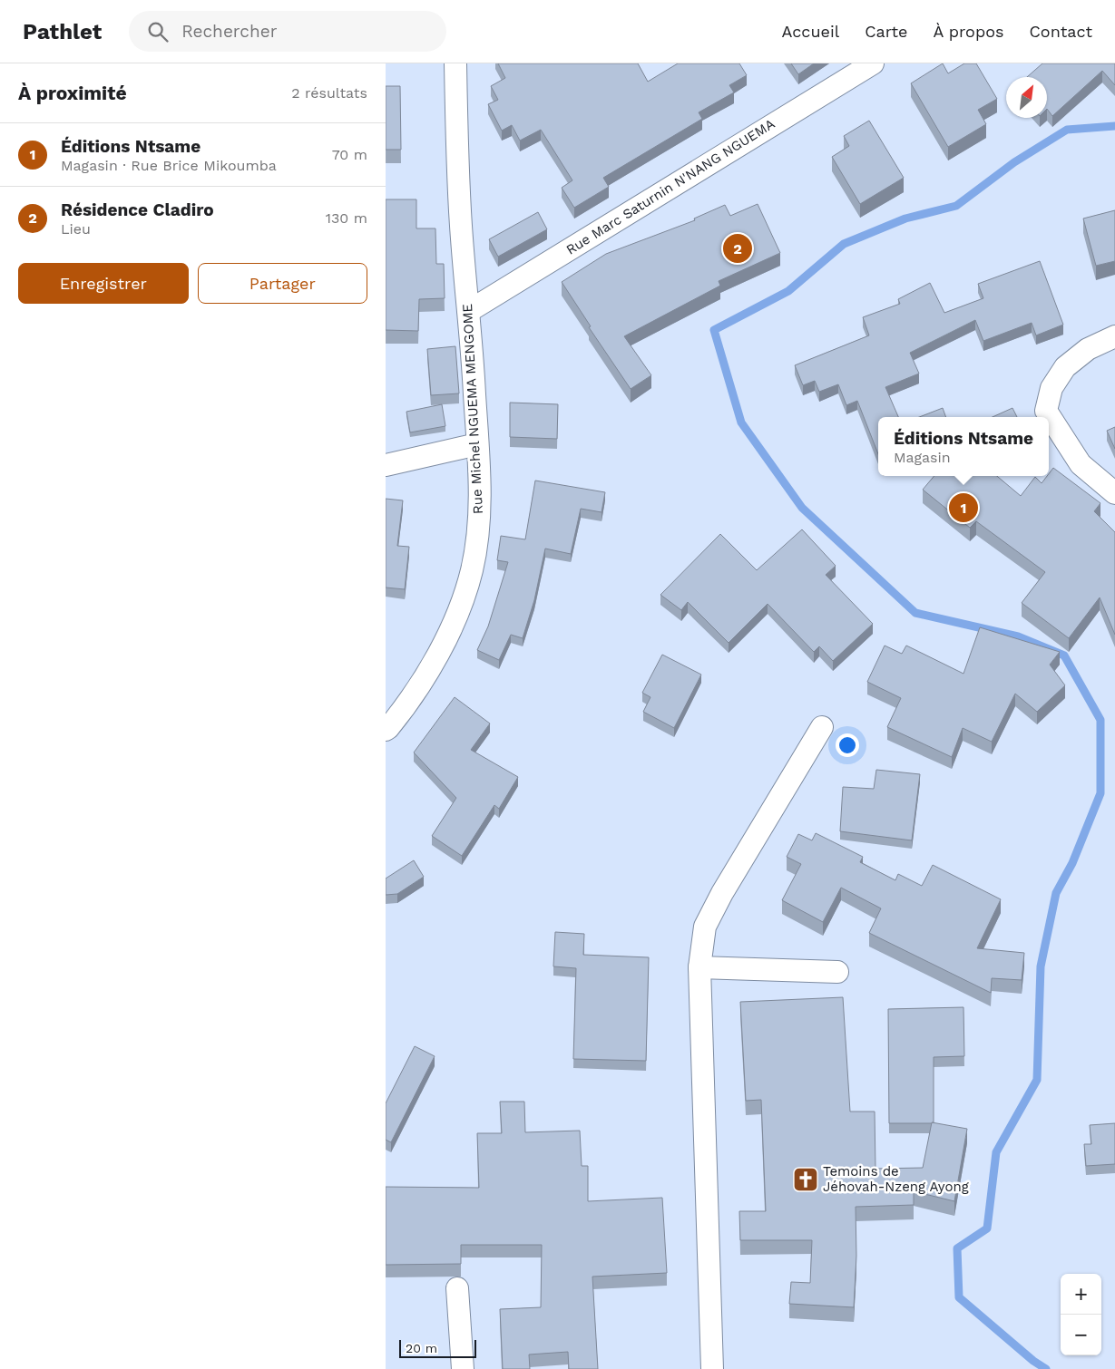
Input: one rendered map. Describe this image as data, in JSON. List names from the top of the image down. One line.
{"streets":{"street":["Rue Marc Saturnin N'NANG NGUEMA","Rue Michel NGUEMA MENGOME"]},"crossings":[["Rue Marc Saturnin N'NANG NGUEMA","Rue Michel NGUEMA MENGOME"]],"places":{"church":["Temoins de Jéhovah-Nzeng Ayong"]},"scale_bar":"20 m","north":"top right","page":{"header":"Pathlet","search":"Rechercher","nav":["Accueil","Carte","À propos","Contact"],"heading":["À proximité","2 résultats"],"list":[{"mark":"1","name":"Éditions Ntsame","note":"Magasin · Rue Brice Mikoumba","value":"70 m"},{"mark":"2","name":"Résidence Cladiro","note":"Lieu","value":"130 m"}],"pins":["2","1"],"buttons":["Enregistrer","Partager"],"popup":["Éditions Ntsame","Magasin"],"map_buttons":["+","−"],"scale":"20 m"}}
